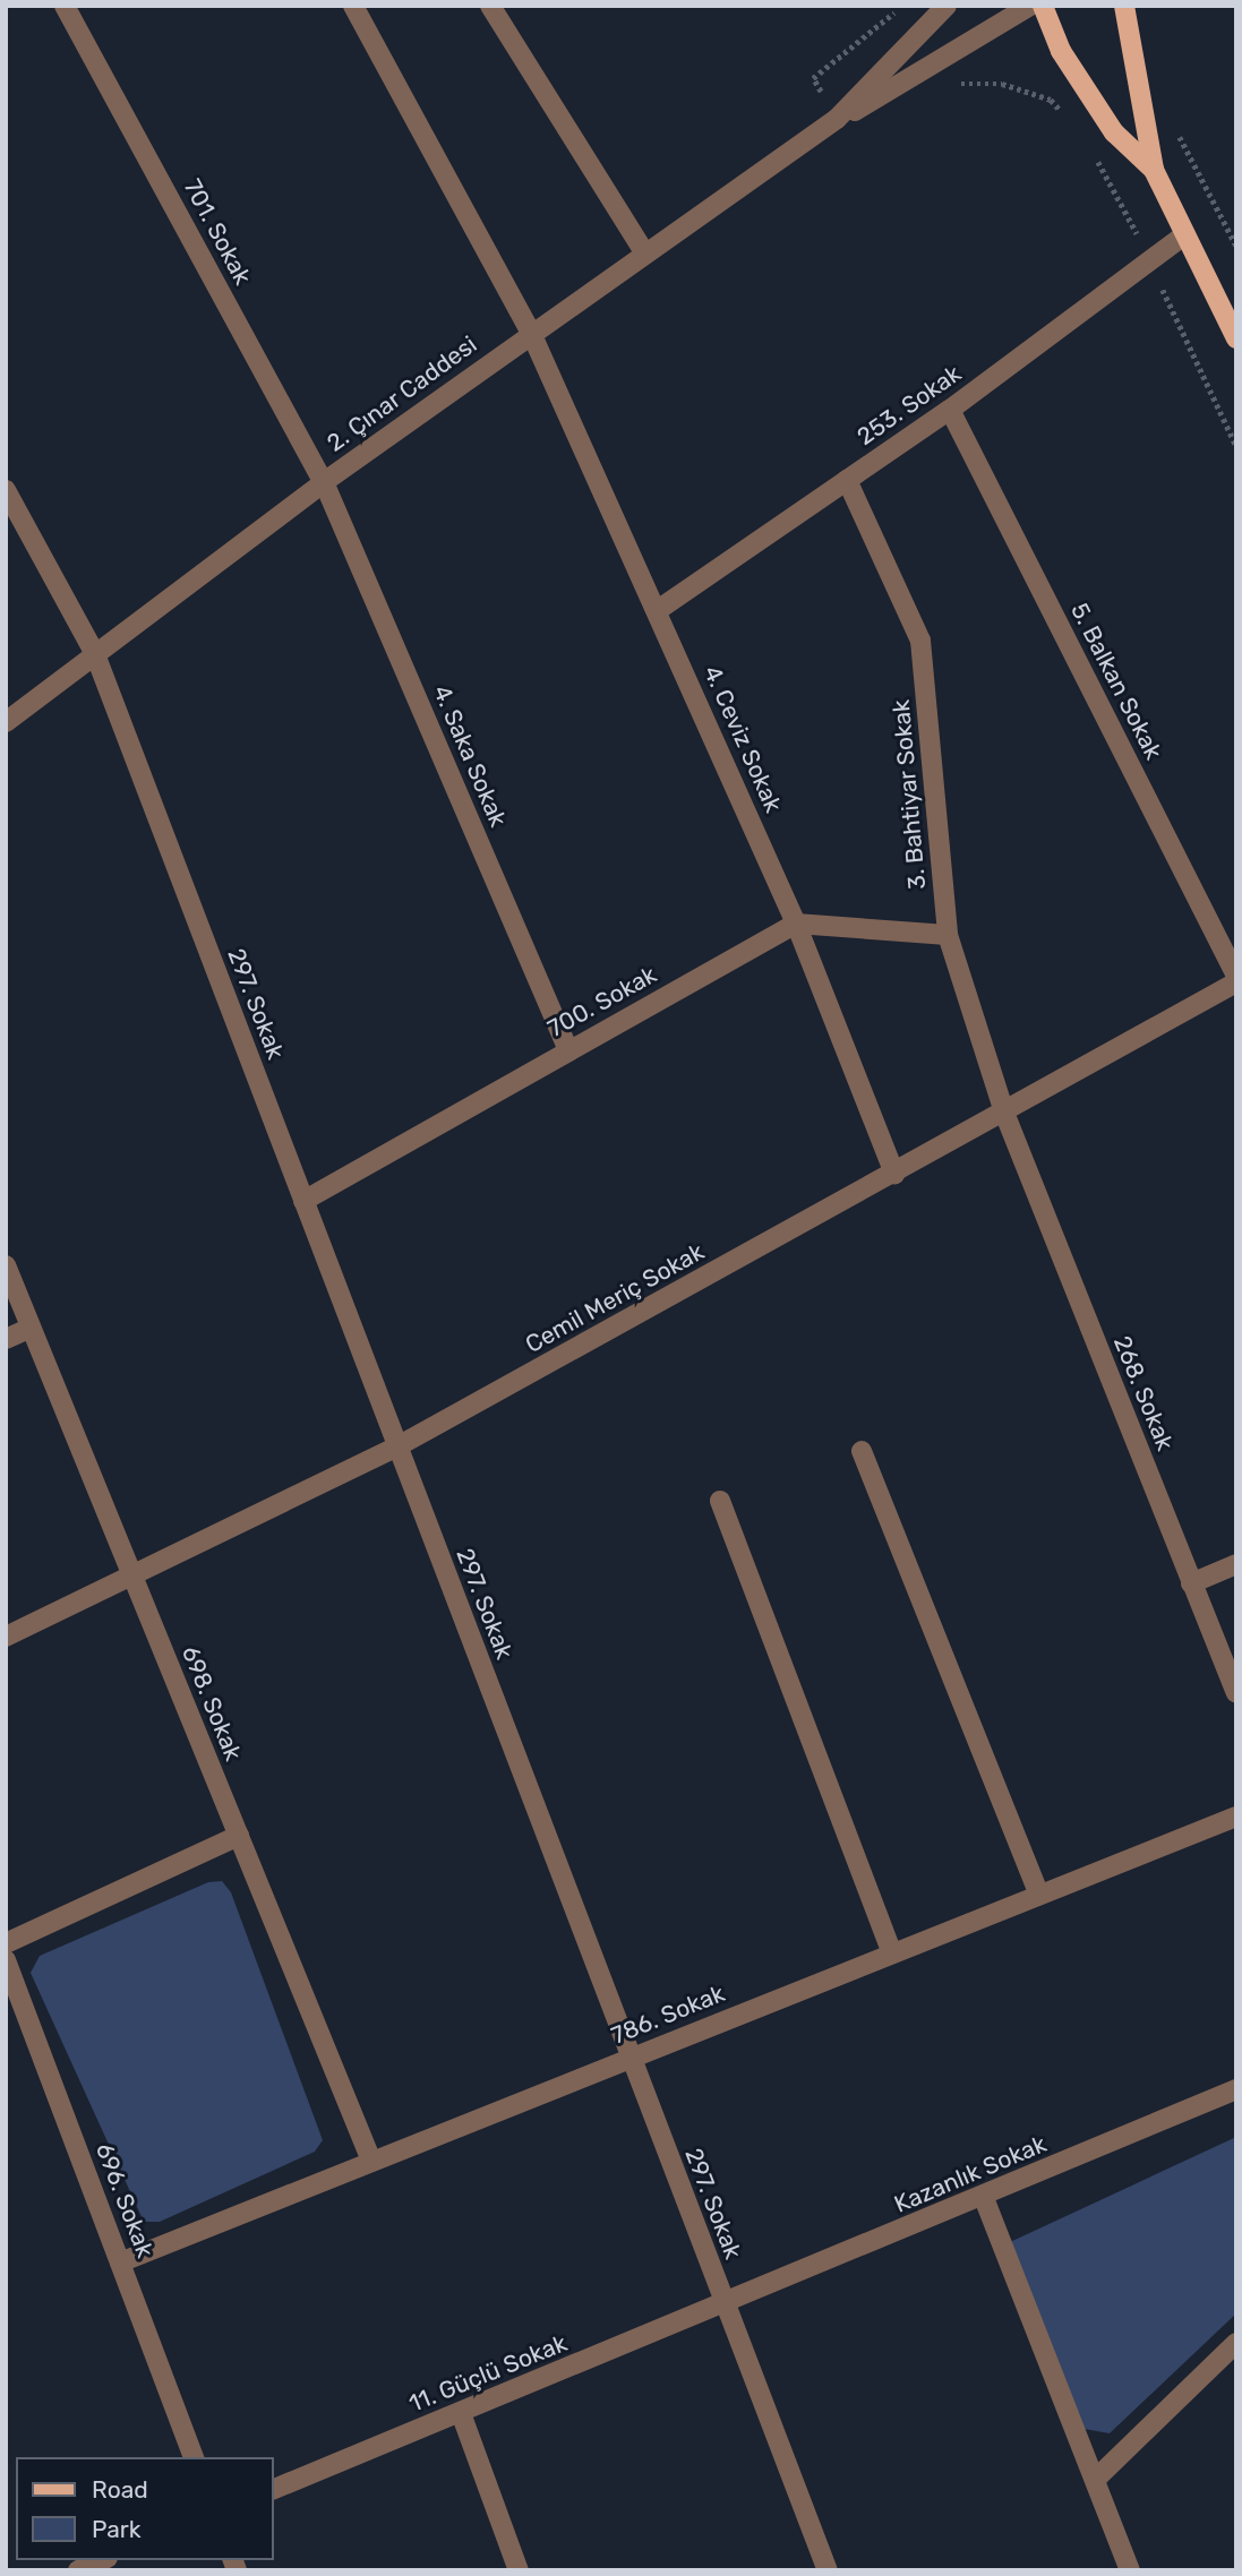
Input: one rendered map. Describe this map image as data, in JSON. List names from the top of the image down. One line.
{"streets":{"street":["701. Sokak","2. Çınar Caddesi","253. Sokak","5. Balkan Sokak","4. Ceviz Sokak","4. Saka Sokak","3. Bahtiyar Sokak","700. Sokak","297. Sokak","Cemil Meriç Sokak","268. Sokak","698. Sokak","786. Sokak","Kazanlık Sokak","696. Sokak","11. Güçlü Sokak"]},"crossings":[["701. Sokak","2. Çınar Caddesi"],["701. Sokak","4. Saka Sokak"],["2. Çınar Caddesi","4. Ceviz Sokak"],["2. Çınar Caddesi","4. Saka Sokak"],["2. Çınar Caddesi","297. Sokak"],["253. Sokak","5. Balkan Sokak"],["253. Sokak","4. Ceviz Sokak"],["253. Sokak","3. Bahtiyar Sokak"],["5. Balkan Sokak","Cemil Meriç Sokak"],["4. Ceviz Sokak","700. Sokak"],["4. Ceviz Sokak","Cemil Meriç Sokak"],["4. Saka Sokak","700. Sokak"],["3. Bahtiyar Sokak","Cemil Meriç Sokak"],["3. Bahtiyar Sokak","268. Sokak"],["700. Sokak","297. Sokak"],["297. Sokak","Cemil Meriç Sokak"],["297. Sokak","786. Sokak"],["297. Sokak","Kazanlık Sokak"],["297. Sokak","11. Güçlü Sokak"],["Cemil Meriç Sokak","268. Sokak"],["Cemil Meriç Sokak","698. Sokak"],["698. Sokak","786. Sokak"],["786. Sokak","696. Sokak"],["Kazanlık Sokak","11. Güçlü Sokak"]],"legend":["Road","Park"]}
